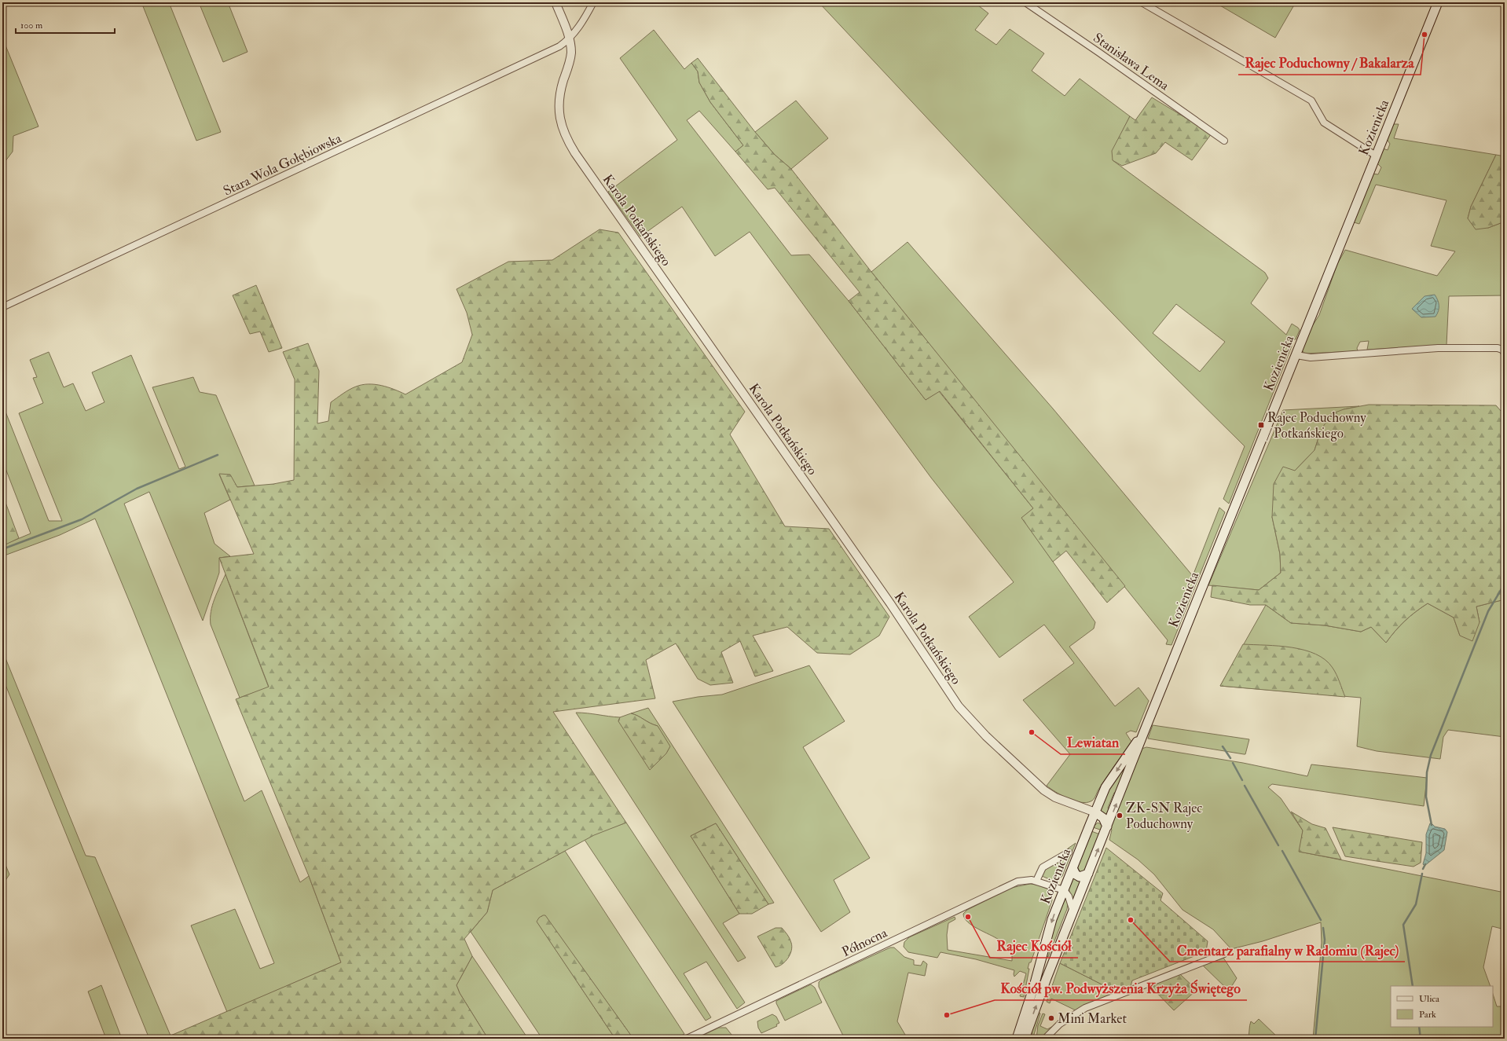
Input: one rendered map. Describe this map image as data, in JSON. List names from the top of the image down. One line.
{"streets":{"main road":["Kozienicka"],"street":["Stanisława Lema","Stara Wola Gołębiowska","Karola Potkańskiego","Północna"]},"crossings":[["Kozienicka","Karola Potkańskiego"],["Kozienicka","Północna"],["Stara Wola Gołębiowska","Karola Potkańskiego"]],"places":{"other":["Rajec Poduchowny / Bakalarza","Lewiatan","ZK-SN Rajec Poduchowny","Rajec Kościół","Cmentarz parafialny w Radomiu (Rajec)","Kościół pw. Podwyższenia Krzyża Świętego","Mini Market"],"transit":["Rajec Poduchowny / Potkańskiego"]},"legend":["Ulica","Park"],"scale_bar":"100 m"}
